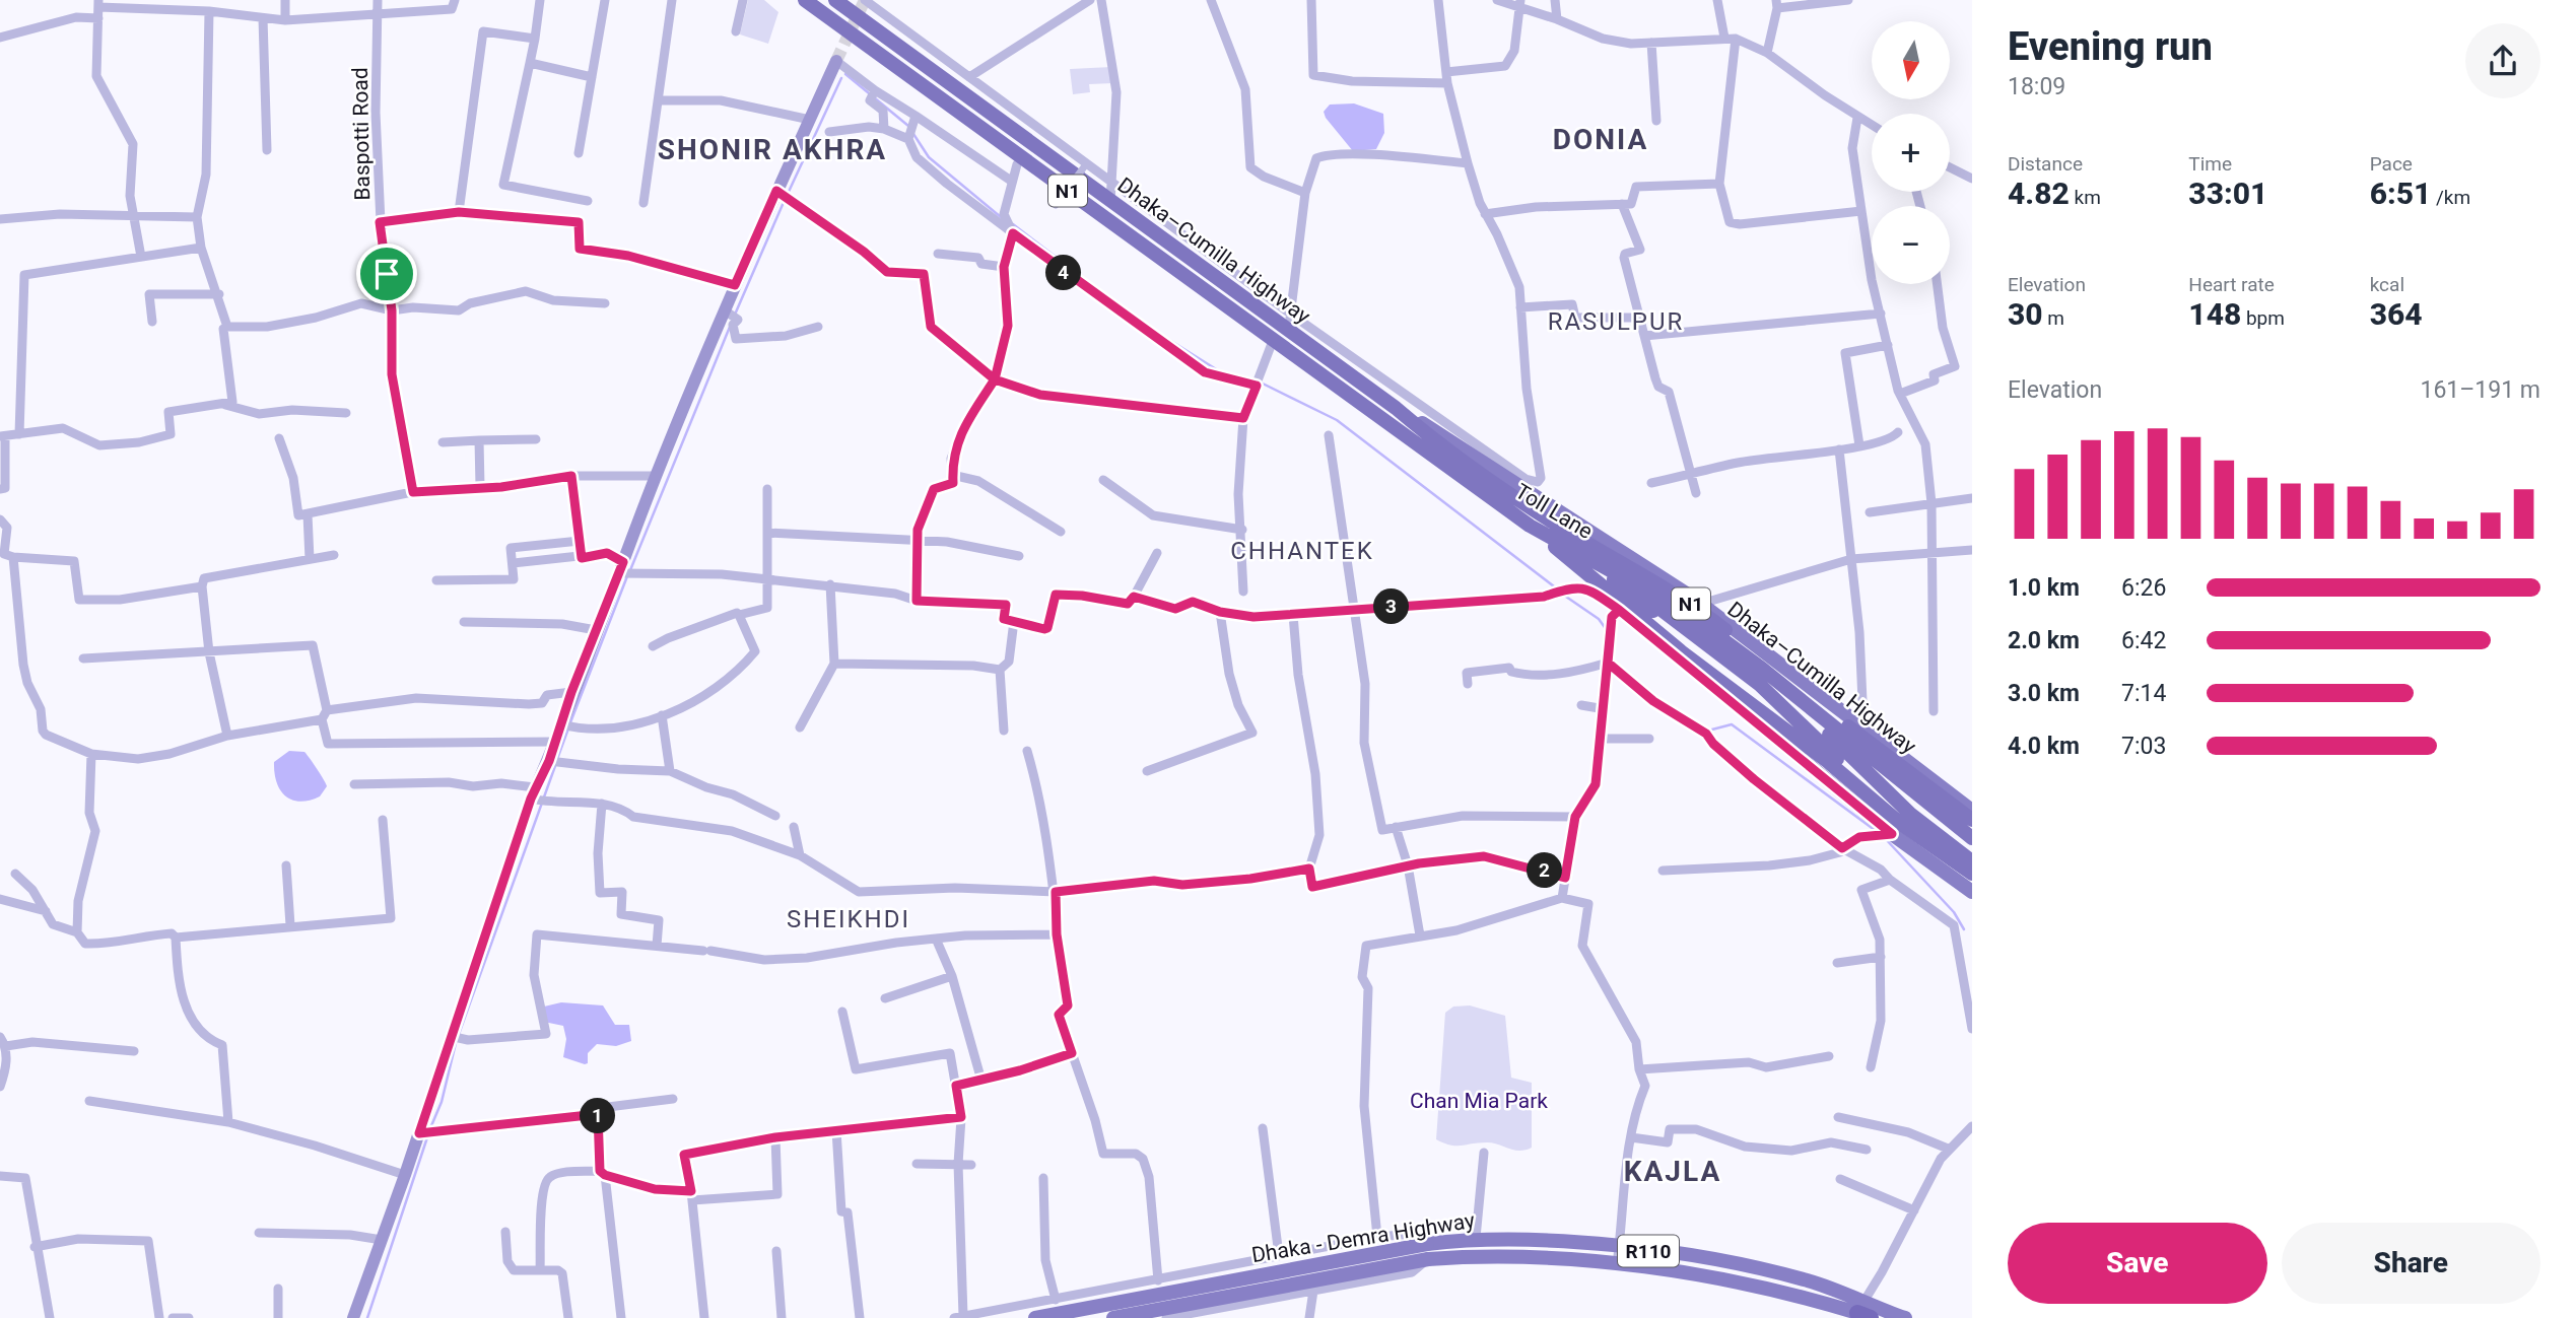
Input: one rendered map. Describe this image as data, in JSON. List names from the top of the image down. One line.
{"streets":{"highway":["N1","Dhaka–Cumilla Highway","Toll Lane"],"main road":["Dhaka - Demra Highway","R110"],"street":["Baspotti Road"]},"crossings":[["N1","Toll Lane"],["Dhaka–Cumilla Highway","Toll Lane"]],"districts":["DONIA","SHONIR AKHRA","RASULPUR","CHHANTEK","SHEIKHDI","KAJLA"],"parks":["Chan Mia Park"],"north":"bottom","page":{"heading":["Evening run","18:09"],"map_buttons":["+","−"],"stats":[["Distance","4.82 km"],["Time","33:01"],["Pace","6:51 /km"],["Elevation","30 m"],["Heart rate","148 bpm"],["kcal","364"]],"pins":["4","3","2","1"],"chart":["Elevation","161–191 m"],"list":[{"name":"1.0 km","note":"6:26"},{"name":"2.0 km","note":"6:42"},{"name":"3.0 km","note":"7:14"},{"name":"4.0 km","note":"7:03"}],"buttons":["Save","Share"]}}
